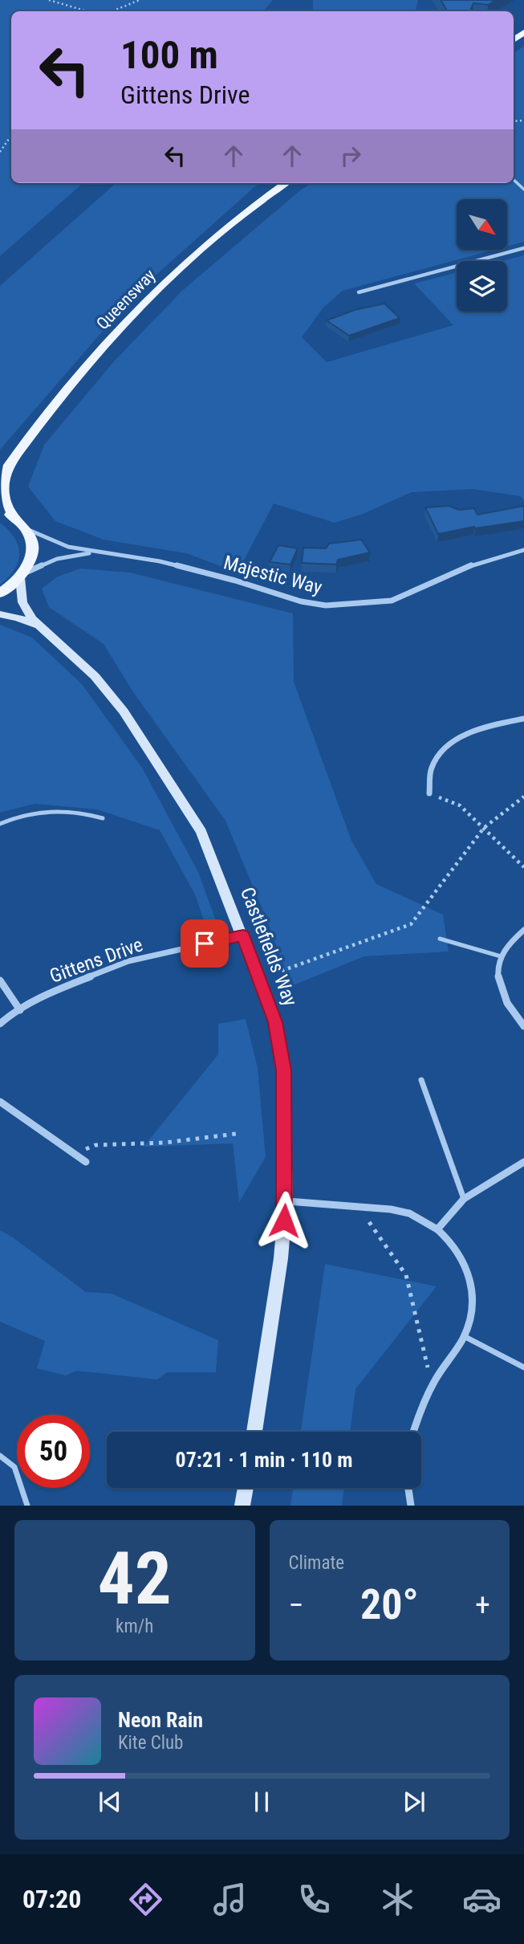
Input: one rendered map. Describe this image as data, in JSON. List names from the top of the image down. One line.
{"streets":{"main road":["Queensway","Castlefields Way"],"street":["Majestic Way","Gittens Drive"]},"crossings":[["Queensway","Majestic Way"],["Majestic Way","Castlefields Way"],["Castlefields Way","Gittens Drive"]],"north":"bottom right","page":{"turn":["100 m","Gittens Drive"],"limit":"50","trip":"07:21 · 1 min · 110 m","tile":[["42","km/h"],"Climate"],"heat":["−","20°","+"],"song":["Neon Rain","Kite Club"],"tabs":"07:20"}}
